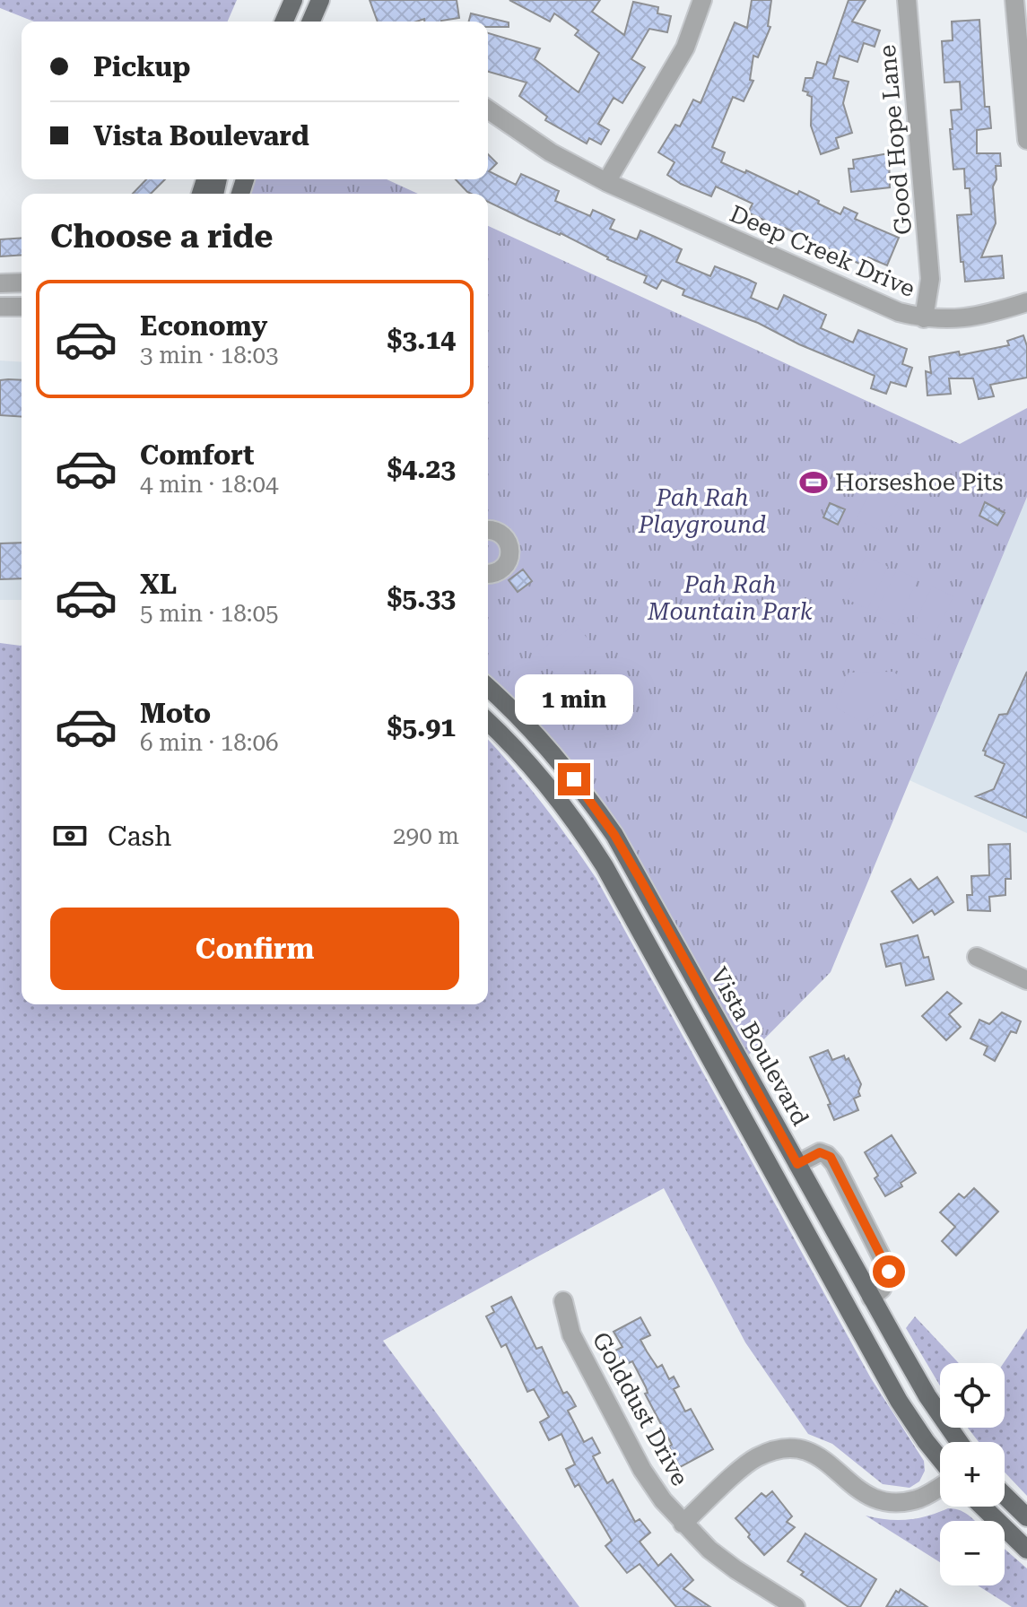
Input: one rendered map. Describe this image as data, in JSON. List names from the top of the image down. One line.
{"streets":{"main road":["Vista Boulevard"],"street":["Good Hope Lane","Deep Creek Drive","Golddust Drive"]},"crossings":[["Good Hope Lane","Deep Creek Drive"]],"parks":["Pah Rah Playground","Pah Rah Mountain Park"],"places":{"sports":["Horseshoe Pits"]},"page":{"banner":["Pickup","Vista Boulevard"],"heading":"Choose a ride","list":[{"name":"Economy","note":"3 min · 18:03","value":"$3.14"},{"name":"Comfort","note":"4 min · 18:04","value":"$4.23"},{"name":"XL","note":"5 min · 18:05","value":"$5.33"},{"name":"Moto","note":"6 min · 18:06","value":"$5.91"}],"bubble":"1 min","pay":["Cash","290 m"],"buttons":"Confirm","map_buttons":["+","−"]}}
